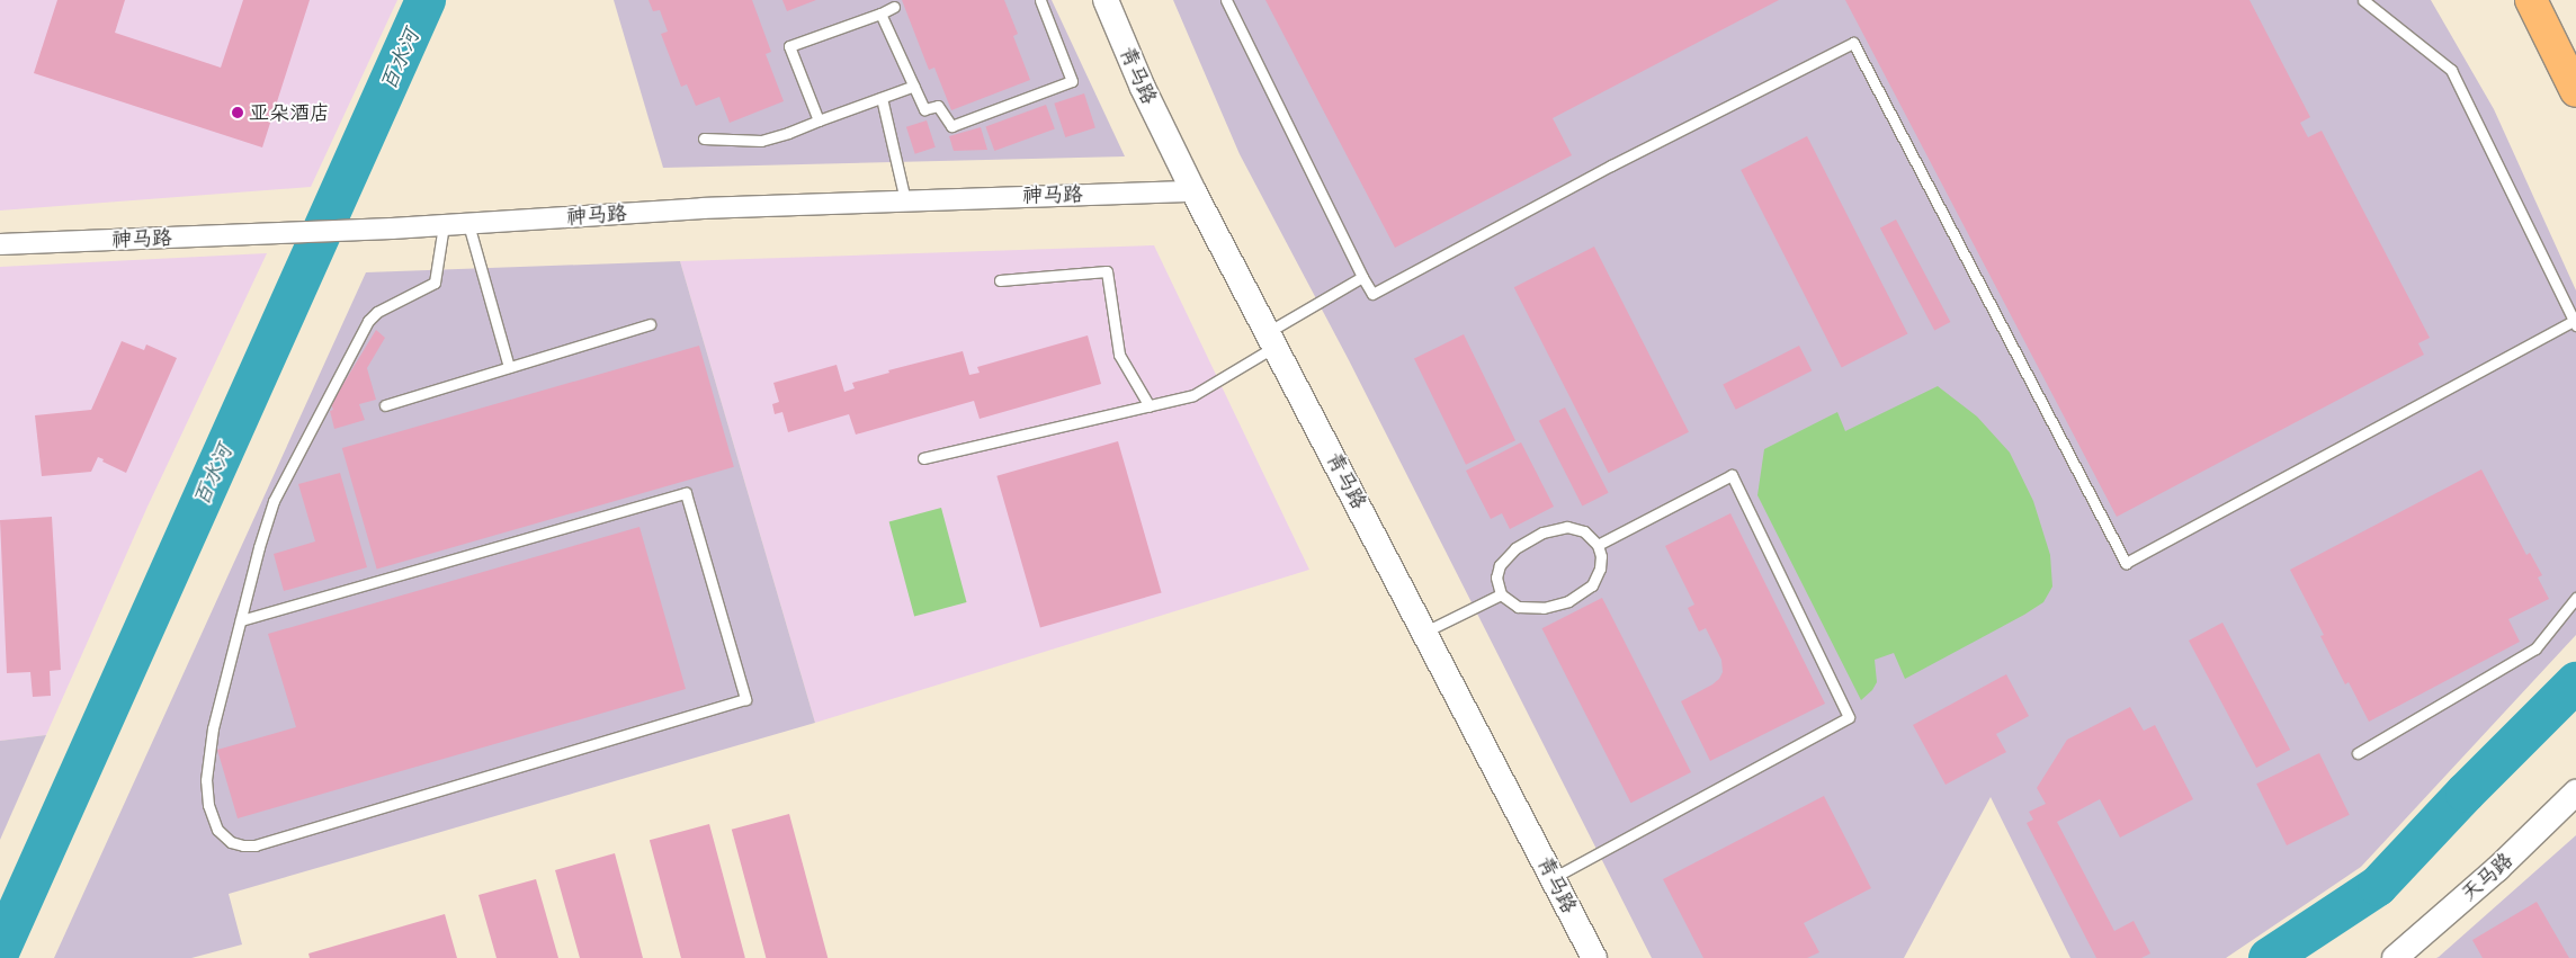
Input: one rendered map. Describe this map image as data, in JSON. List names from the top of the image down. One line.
{"streets":{"street":["青马路","神马路","天马路"]},"crossings":[["青马路","神马路"]],"water":["百水河"],"places":["亚朵酒店"]}
